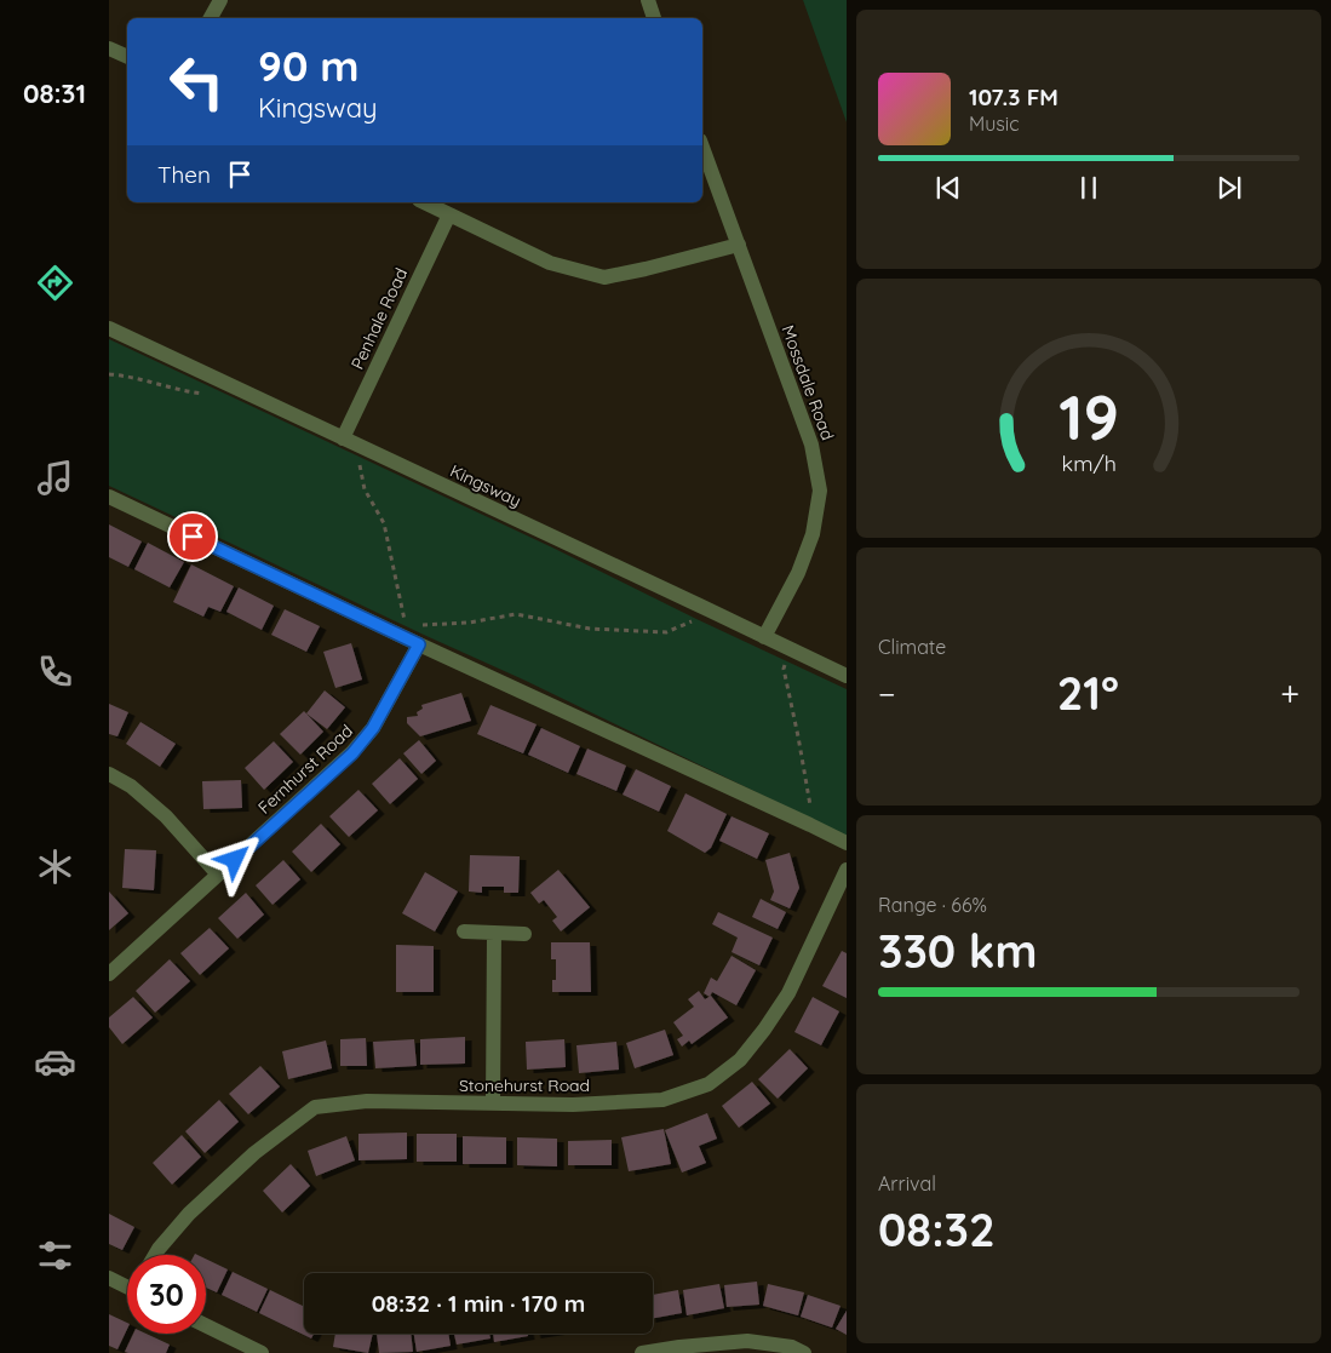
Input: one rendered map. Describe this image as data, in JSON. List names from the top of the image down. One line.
{"streets":{"street":["Penhale Road","Mossdale Road","Kingsway","Fernhurst Road","Stonehurst Road"]},"crossings":[["Penhale Road","Kingsway"],["Mossdale Road","Kingsway"]],"page":{"tabs":"08:31","turn":["90 m","Kingsway"],"song":["107.3 FM","Music"],"then":"Then","tile":["Climate",["Range · 66%","330 km"],["Arrival","08:32"]],"heat":["−","21°","+"],"limit":"30","trip":"08:32 · 1 min · 170 m","gauge":["19","km/h"]}}
